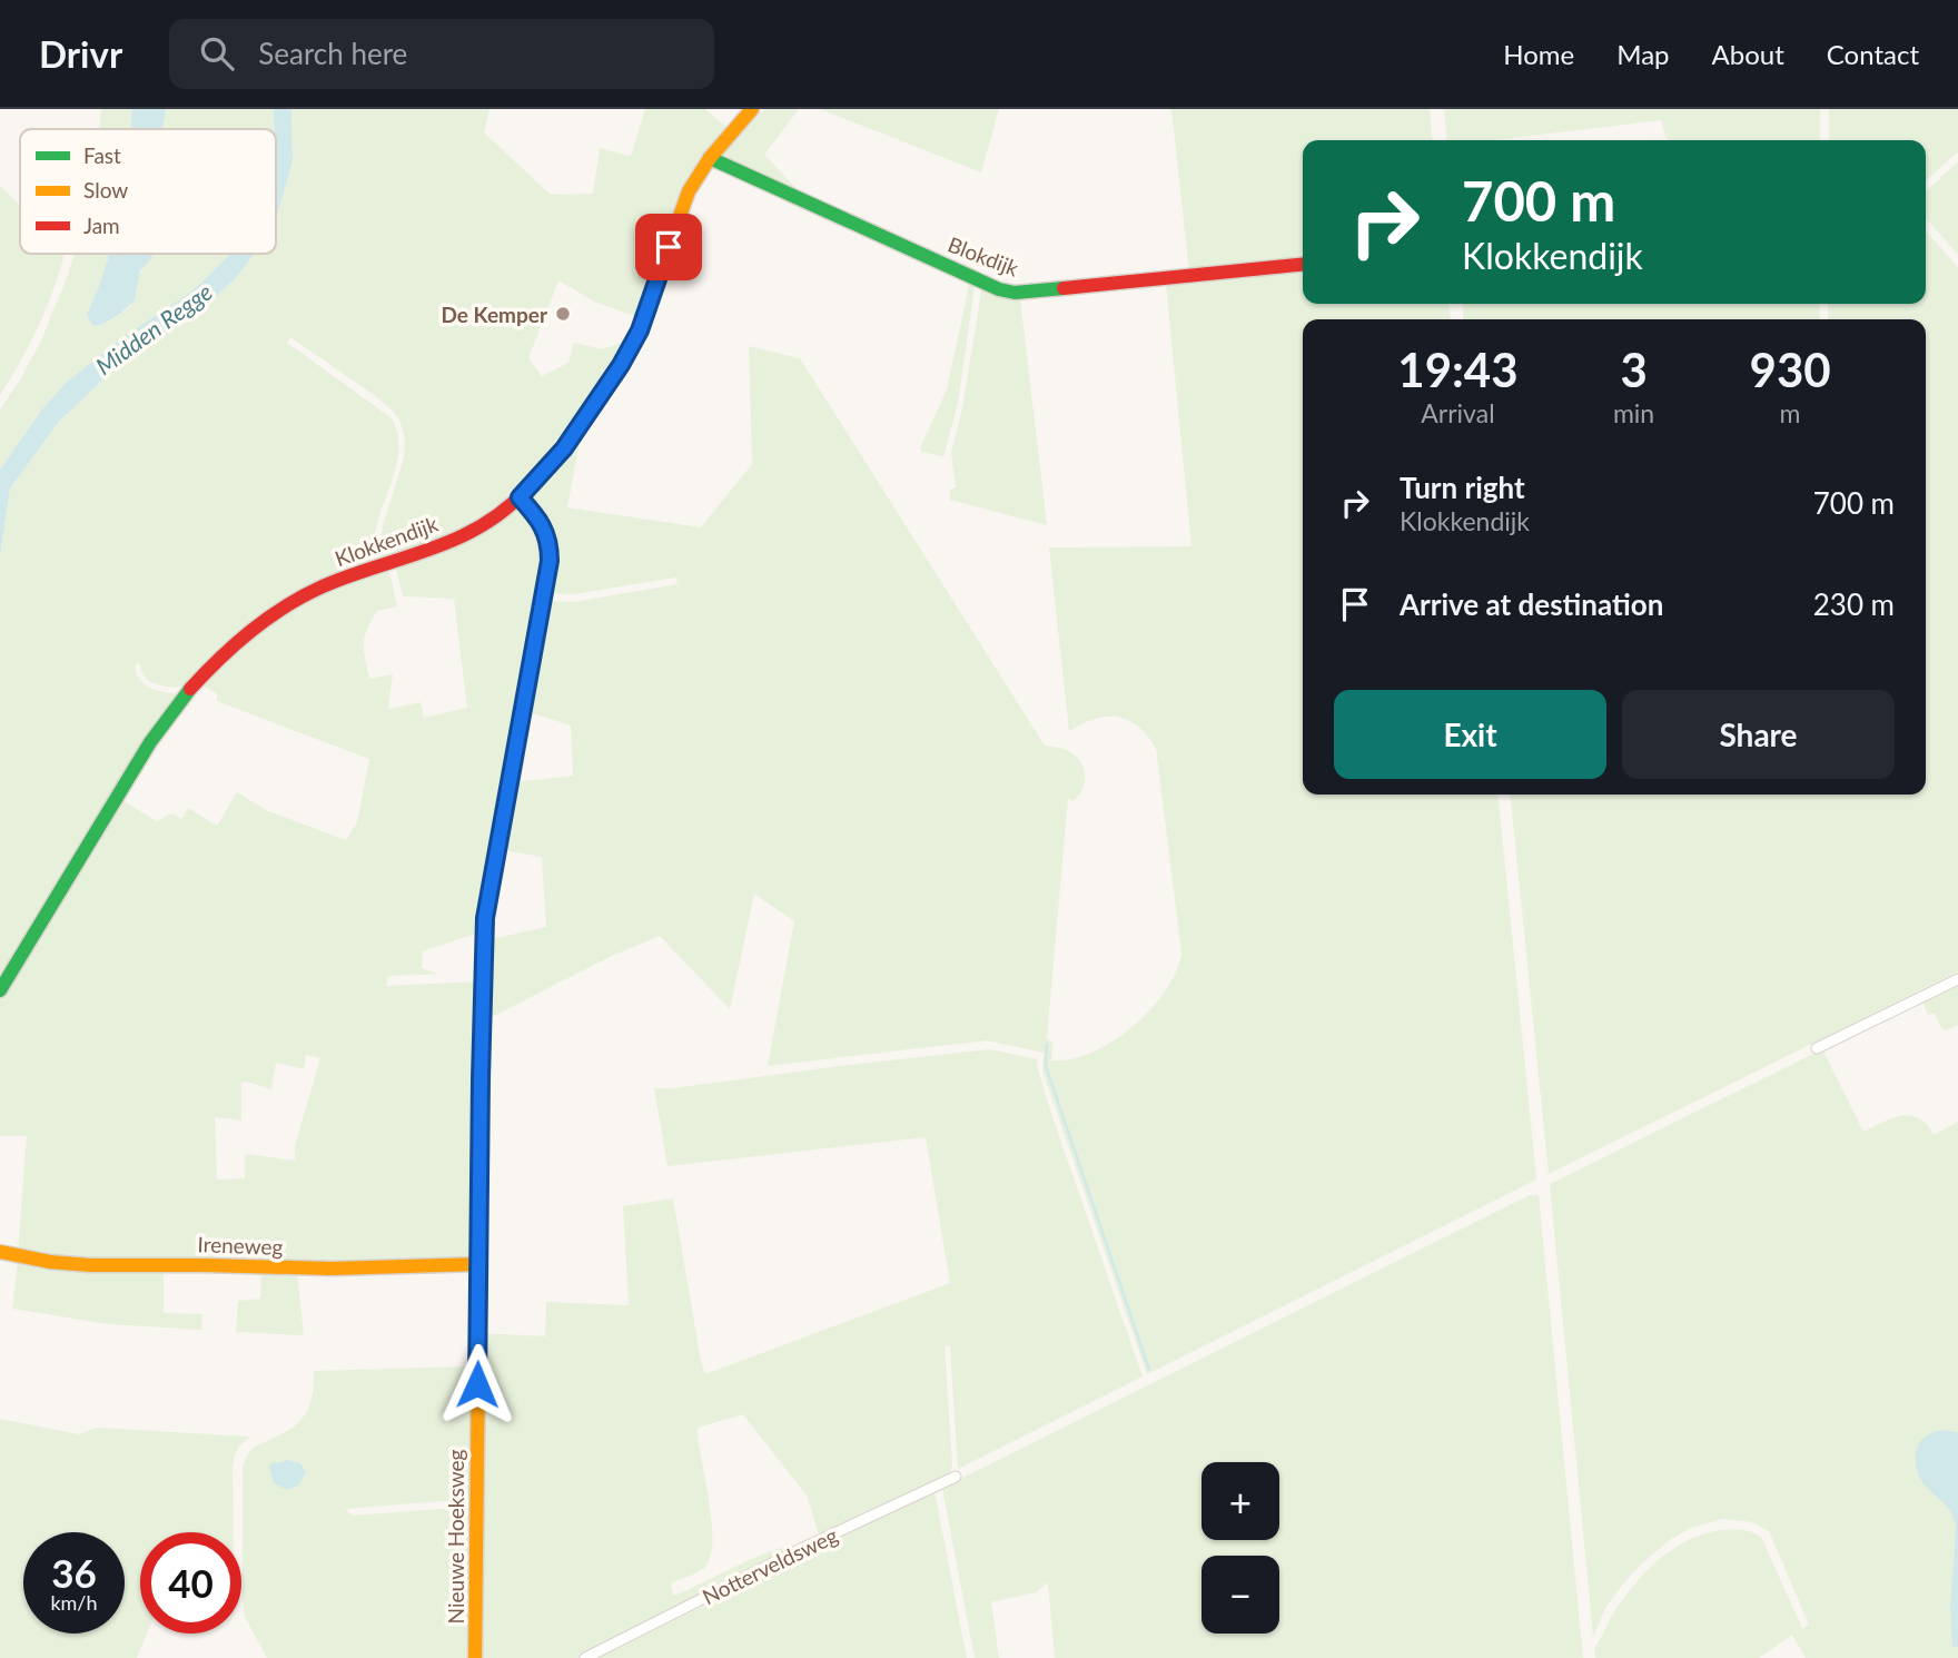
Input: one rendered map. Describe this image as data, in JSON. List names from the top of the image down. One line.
{"streets":{"street":["Blokdijk","Klokkendijk","Ireneweg","Nieuwe Hoeksweg","Notterveldsweg"]},"crossings":[["Blokdijk","Klokkendijk"],["Klokkendijk","Nieuwe Hoeksweg"],["Ireneweg","Nieuwe Hoeksweg"]],"water":["Midden Regge"],"places":["De Kemper"],"legend":["Fast","Slow","Jam"],"page":{"header":"Drivr","search":"Search here","nav":["Home","Map","About","Contact"],"turn":["700 m","Klokkendijk"],"eta":["19:43","Arrival","3","min","930","m"],"list":[{"name":"Turn right","note":"Klokkendijk","value":"700 m"},{"name":"Arrive at destination","value":"230 m"}],"buttons":["Exit","Share"],"map_buttons":["+","−"],"speed":"36 km/h","limit":"40"}}
